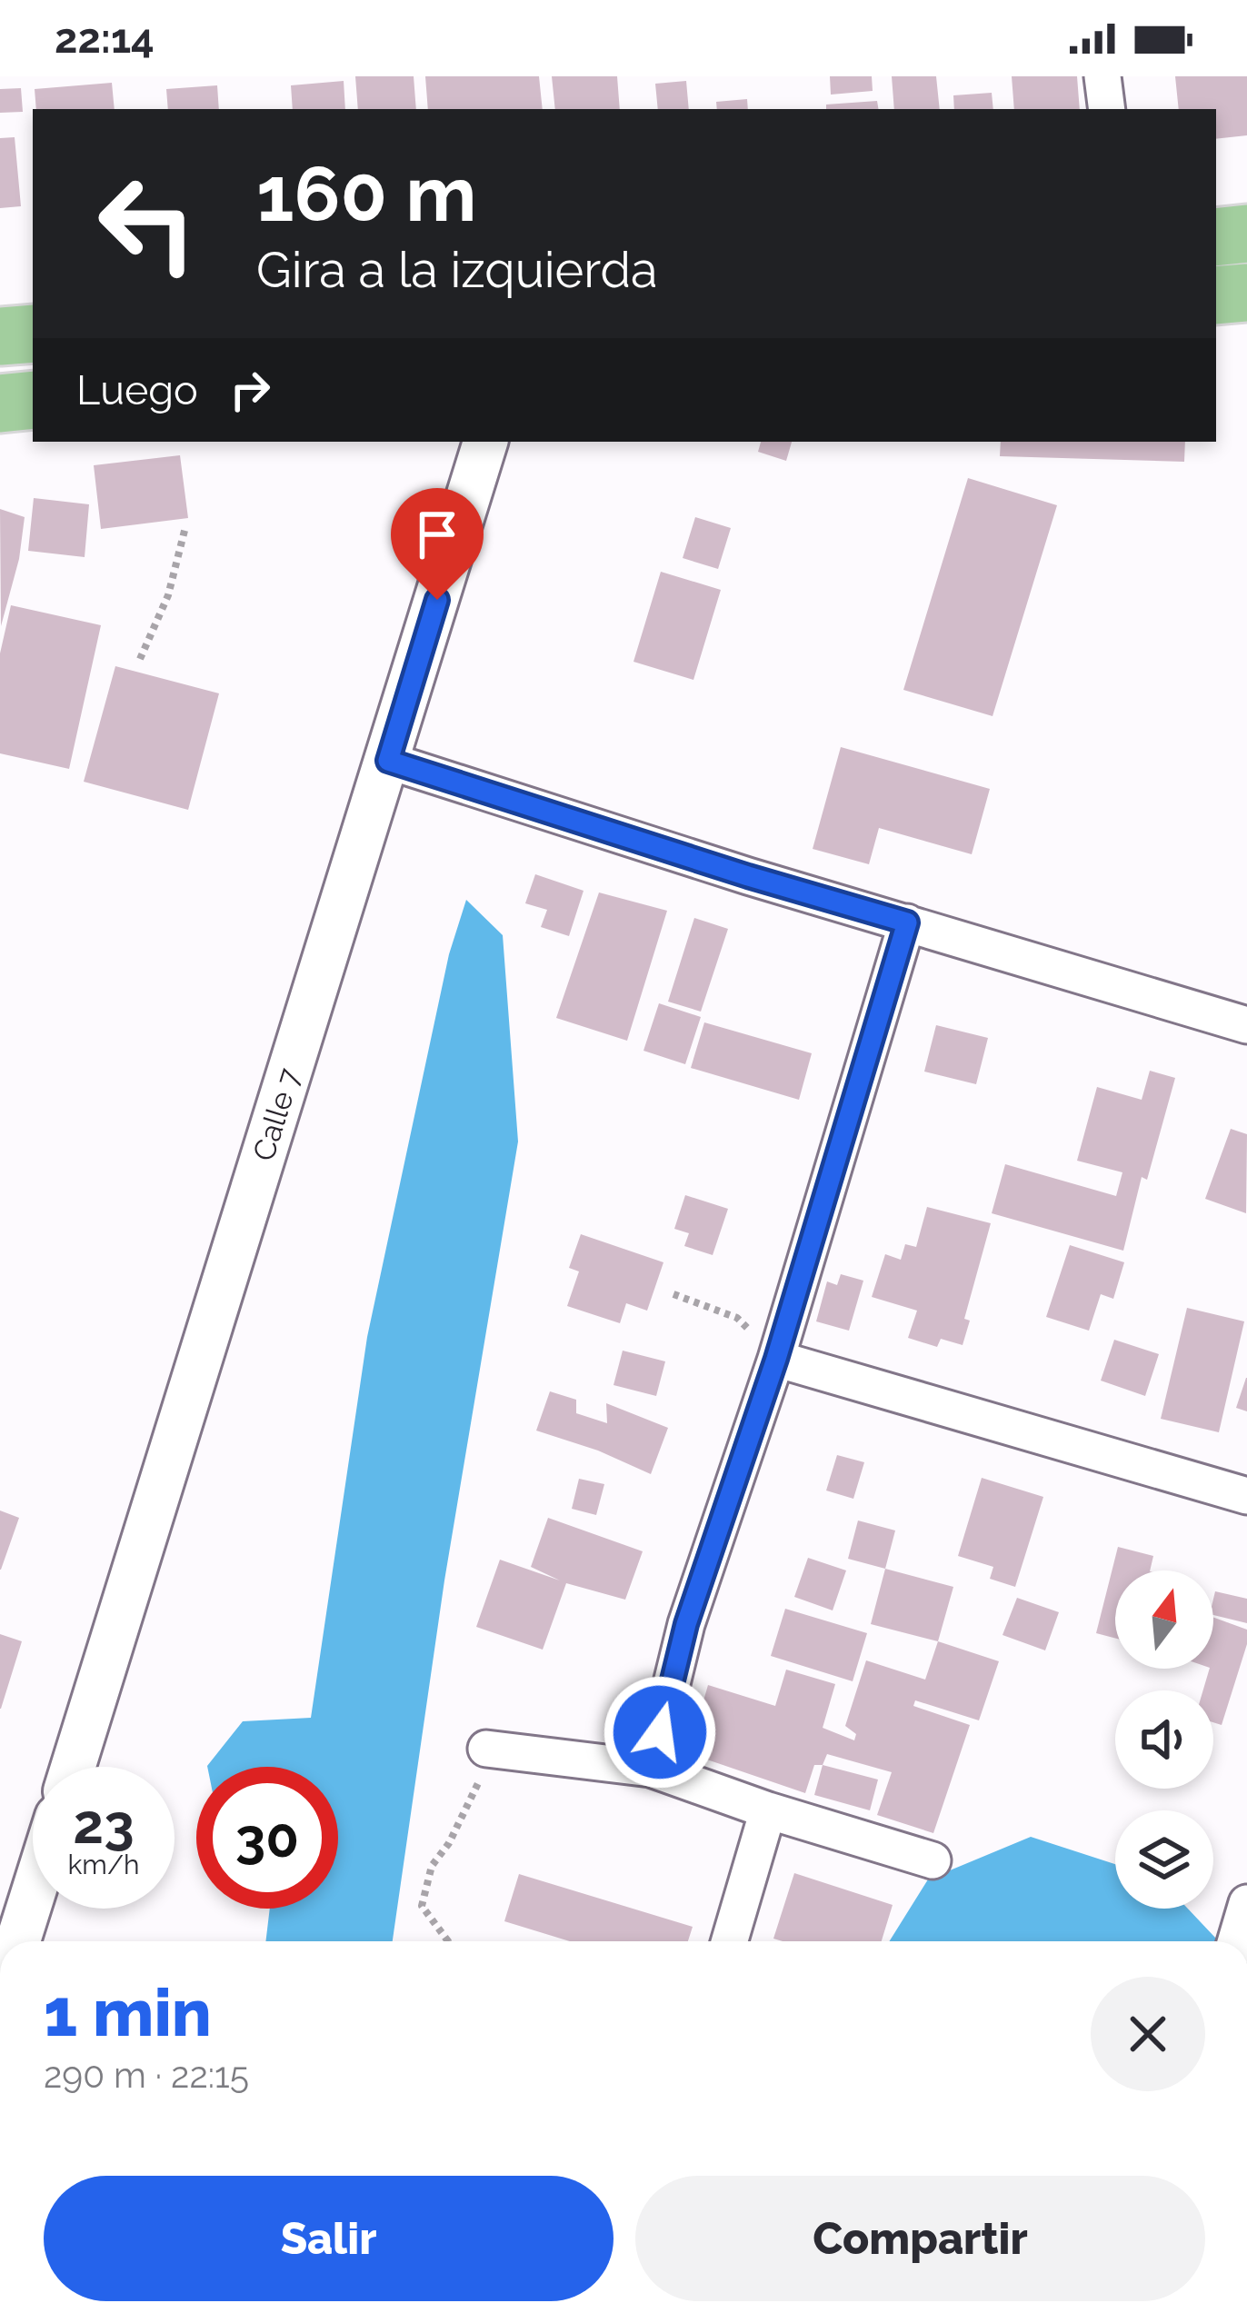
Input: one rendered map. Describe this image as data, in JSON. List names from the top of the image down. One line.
{"streets":{"street":["Calle 7"]},"north":"top","page":{"status":"22:14","turn":["160 m","Gira a la izquierda"],"then":"Luego","speed":"23 km/h","limit":"30","heading":["1 min","290 m · 22:15"],"buttons":["Salir","Compartir"]}}
